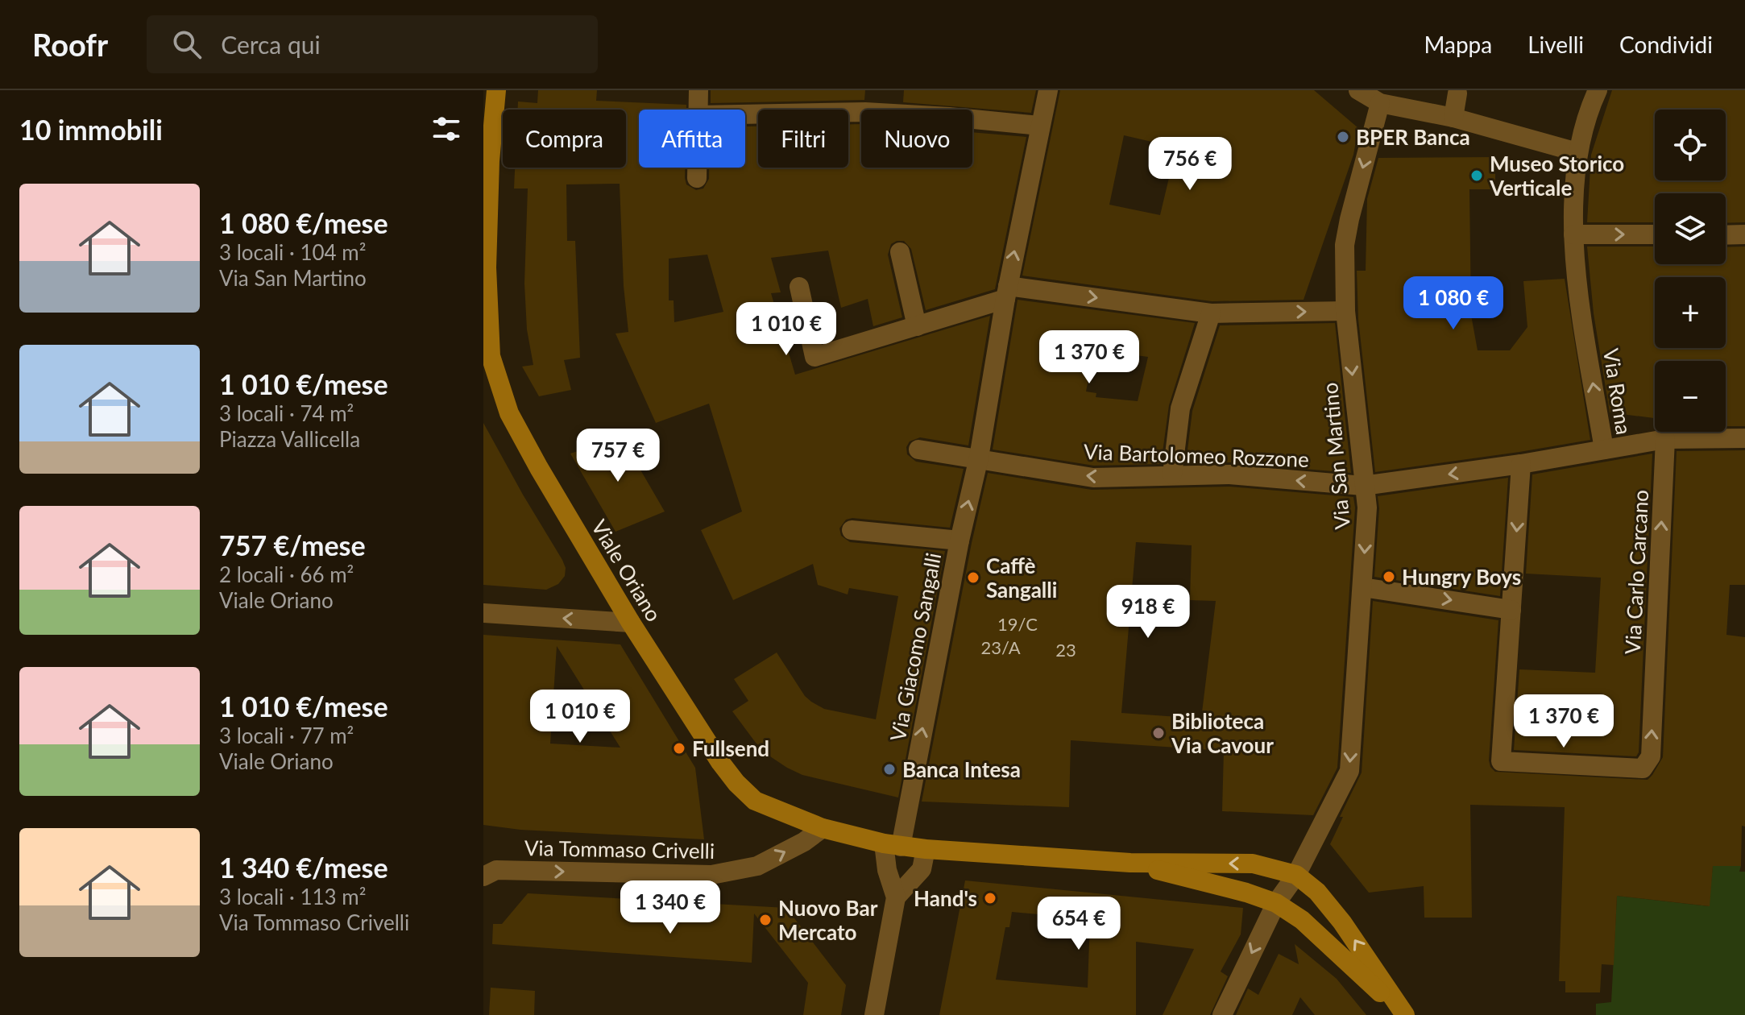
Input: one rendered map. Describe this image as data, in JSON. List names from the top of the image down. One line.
{"streets":{"street":["Via Roma","Via Bartolomeo Rozzone","Via San Martino","Viale Oriano","Via Carlo Carcano","Via Giacomo Sangalli","Via Tommaso Crivelli"]},"crossings":[["Via Roma","Via Bartolomeo Rozzone"],["Via Roma","Via Carlo Carcano"],["Via Bartolomeo Rozzone","Via San Martino"],["Via Bartolomeo Rozzone","Via Carlo Carcano"],["Via Bartolomeo Rozzone","Via Giacomo Sangalli"],["Viale Oriano","Via Giacomo Sangalli"],["Viale Oriano","Via Tommaso Crivelli"]],"one_way":["Via Roma","Via San Martino","Via Giacomo Sangalli","Via Tommaso Crivelli"],"places":["BPER Banca","Museo Storico Verticale","Hungry Boys","Caffè Sangalli","Biblioteca Via Cavour","Fullsend","Banca Intesa","Hand's","Nuovo Bar Mercato"],"house_numbers":["19/C","23/A","23"],"page":{"header":"Roofr","search":"Cerca qui","nav":["Mappa","Livelli","Condividi"],"heading":"10 immobili","map_buttons":["+","−"],"chip":["Compra","Affitta","Filtri","Nuovo"],"price":["756 €","1 080 €","1 010 €","1 370 €","757 €","918 €","1 010 €","1 370 €","1 340 €","654 €"],"list":[{"name":"1 080 €/mese","note":"3 locali · 104 m² · Via San Martino"},{"name":"1 010 €/mese","note":"3 locali · 74 m² · Piazza Vallicella"},{"name":"757 €/mese","note":"2 locali · 66 m² · Viale Oriano"},{"name":"1 010 €/mese","note":"3 locali · 77 m² · Viale Oriano"},{"name":"1 340 €/mese","note":"3 locali · 113 m² · Via Tommaso Crivelli"}]}}
